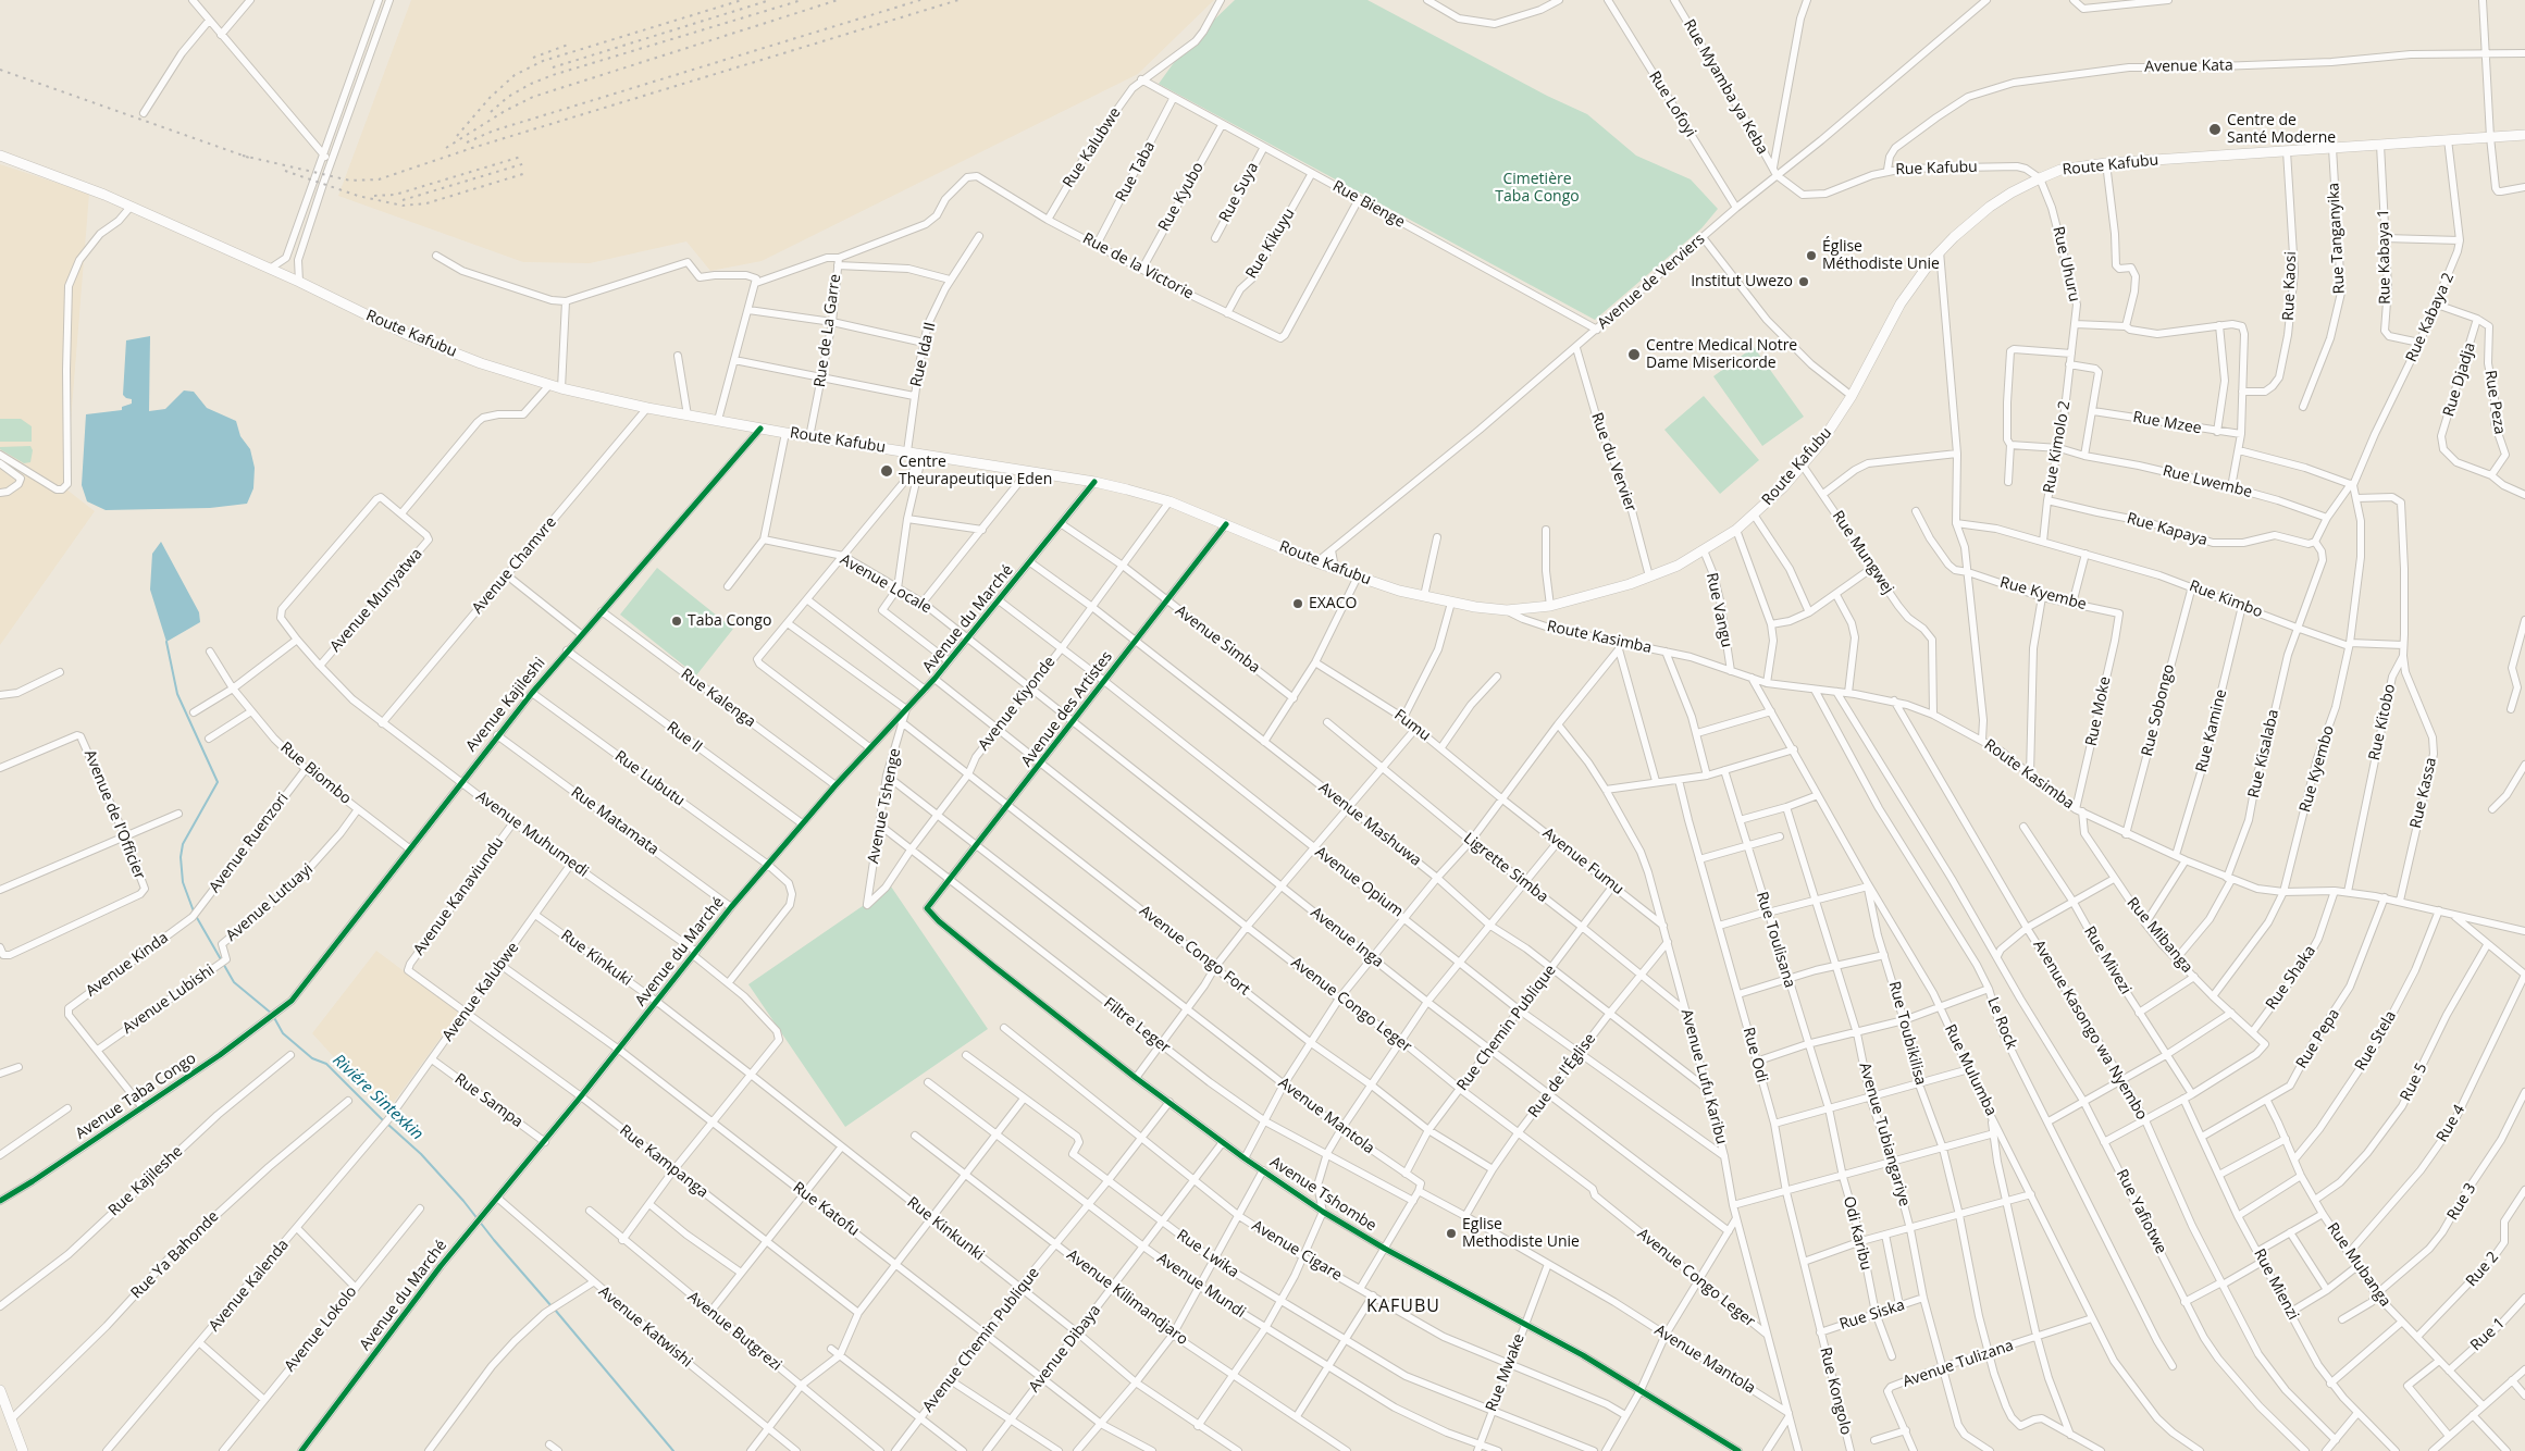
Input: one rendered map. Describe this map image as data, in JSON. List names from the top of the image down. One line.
{"streets":{"main road":["Route Kafubu"],"street":["Avenue Kata","Rue Myamba ya Keba","Rue Lofoyi","Rue Kalubwe","Rue Kafubu","Rue Taba","Rue Suya","Rue Kyubo","Rue Bienge","Rue Tanganyika","Rue Kikuyu","Rue Kabaya 1","Rue Uhuru","Rue de la Victorie","Avenue de Verviers","Rue Kaosi","Rue Kabaya 2","Rue de La Garre","Rue Ida II","Rue Djadja","Rue Peza","Rue Mzee","Rue Kimolo 2","Rue du Vervier","Rue Lwembe","Rue Kapaya","Rue Mungwej","Avenue Chamvre","Avenue Locale","Rue Kyembe","Rue Kimbo","Avenue Munyatwa","Rue Vangu","Avenue du Marché","Route Kasimba","Avenue Simba","Rue Kalenga","Avenue Kiyonde","Avenue Kajileshi","Avenue des Artistes","Rue Sobongo","Rue Moke","Rue Kitobo","Fumu","Rue Kamine","Rue II","Rue Kisalaba","Rue Kyembo","Rue Biombo","Rue Lubutu","Rue Kassa","Avenue Tshenge","Avenue de l'Officier","Rue Matamata","Avenue Mashuwa","Avenue Muhumedi","Avenue Ruenzori","Avenue Fumu","Ligrette Simba","Avenue Opium","Avenue Kanaviundu","Avenue Lutuayi","Rue Mibanga","Avenue Inga","Rue Toulisana","Avenue Congo Fort","Rue Kinkuki","Rue Mivezi","Avenue Kinda","Rue Shaka","Avenue Kalubwe","Avenue Lubishi","Avenue Congo Leger","Le Rock","Filtre Leger","Rue Chemin Publique","Avenue Kasongo wa Nyembo","Rue Toubikilisa","Rue Pepa","Rue Stela","Rue Odi","Rue Mulumba","Rue de l'Église","Avenue Lufu Karibu","Rue 5","Avenue Taba Congo","Rue Sampa","Avenue Mantola","Rue 4","Avenue Tubiangariye","Rue Kampanga","Rue Kajileshe","Avenue Tshombe","Rue 3","Rue Katofu","Rue Yafiotwe","Rue Kinkunki","Odi Karibu","Avenue Cigare","Rue Lwika","Rue Ya Bahonde","Rue Mubanga","Rue 2","Rue Mienzi","Avenue Kalenda","Avenue Mundi","Avenue Kilimandjaro","Rue Siska","Avenue Katwishi","Avenue Lokolo","Avenue Butgrezi","Rue 1","Avenue Chemin Publique","Avenue Dibaya","Avenue Tulizana","Rue Mwake","Rue Kongolo"]},"crossings":[["Avenue Kata","Rue Kafubu"],["Rue Myamba ya Keba","Rue Kafubu"],["Rue Myamba ya Keba","Avenue de Verviers"],["Rue Lofoyi","Avenue de Verviers"],["Rue Kalubwe","Rue Bienge"],["Rue Kalubwe","Rue de la Victorie"],["Route Kafubu","Rue Kafubu"],["Route Kafubu","Rue Tanganyika"],["Route Kafubu","Rue Kabaya 1"],["Route Kafubu","Rue Uhuru"],["Route Kafubu","Avenue de Verviers"],["Route Kafubu","Rue Kaosi"],["Route Kafubu","Rue Kabaya 2"],["Route Kafubu","Rue de La Garre"],["Route Kafubu","Rue Ida II"],["Route Kafubu","Rue du Vervier"],["Route Kafubu","Rue Mungwej"],["Route Kafubu","Avenue Chamvre"],["Route Kafubu","Rue Vangu"],["Route Kafubu","Avenue du Marché"],["Route Kafubu","Route Kasimba"],["Route Kafubu","Avenue Kiyonde"],["Route Kafubu","Avenue Kajileshi"],["Route Kafubu","Avenue des Artistes"],["Rue Kafubu","Rue Uhuru"],["Rue Kafubu","Avenue de Verviers"],["Rue Taba","Rue Bienge"],["Rue Taba","Rue de la Victorie"],["Rue Suya","Rue Bienge"],["Rue Kyubo","Rue Bienge"],["Rue Kyubo","Rue de la Victorie"],["Rue Bienge","Rue Kikuyu"],["Rue Bienge","Rue de la Victorie"],["Rue Bienge","Avenue de Verviers"],["Rue Kikuyu","Rue de la Victorie"],["Rue Kabaya 1","Rue Kabaya 2"],["Rue Uhuru","Rue Kimolo 2"],["Rue de la Victorie","Rue de La Garre"],["Avenue de Verviers","Rue du Vervier"],["Rue Djadja","Rue Peza"],["Rue Kimolo 2","Rue Lwembe"],["Rue Kimolo 2","Rue Kapaya"],["Rue Kimolo 2","Rue Kimbo"],["Rue Kapaya","Rue Kisalaba"],["Rue Mungwej","Route Kasimba"],["Avenue Chamvre","Avenue Muhumedi"],["Avenue Locale","Avenue du Marché"],["Avenue Locale","Avenue Inga"],["Rue Kyembe","Rue Moke"],["Rue Kimbo","Rue Sobongo"],["Rue Kimbo","Rue Kitobo"],["Rue Kimbo","Rue Kamine"],["Rue Kimbo","Rue Kisalaba"],["Rue Kimbo","Rue Kyembo"],["Avenue Munyatwa","Avenue Muhumedi"],["Rue Vangu","Route Kasimba"],["Avenue du Marché","Avenue Simba"],["Avenue du Marché","Rue Kalenga"],["Avenue du Marché","Rue II"],["Avenue du Marché","Rue Lubutu"],["Avenue du Marché","Avenue Tshenge"],["Avenue du Marché","Rue Matamata"],["Avenue du Marché","Avenue Mashuwa"],["Avenue du Marché","Avenue Muhumedi"],["Avenue du Marché","Avenue Opium"],["Avenue du Marché","Avenue Inga"],["Avenue du Marché","Rue Kinkuki"],["Avenue du Marché","Avenue Congo Leger"],["Avenue du Marché","Rue Sampa"],["Avenue du Marché","Rue Kampanga"],["Avenue du Marché","Rue Katofu"],["Avenue du Marché","Rue Kinkunki"],["Avenue du Marché","Avenue Katwishi"],["Route Kasimba","Rue Sobongo"],["Route Kasimba","Rue Moke"],["Route Kasimba","Rue Kitobo"],["Route Kasimba","Rue Kamine"],["Route Kasimba","Rue Kisalaba"],["Route Kasimba","Rue Kyembo"],["Route Kasimba","Rue Kassa"],["Route Kasimba","Rue Mibanga"],["Route Kasimba","Rue Shaka"],["Route Kasimba","Le Rock"],["Route Kasimba","Avenue Kasongo wa Nyembo"],["Route Kasimba","Rue Pepa"],["Route Kasimba","Rue Stela"],["Route Kasimba","Rue Mulumba"],["Route Kasimba","Rue 5"],["Route Kasimba","Rue 4"],["Route Kasimba","Rue Yafiotwe"],["Avenue Simba","Avenue Kiyonde"],["Avenue Simba","Avenue des Artistes"],["Rue Kalenga","Avenue Kajileshi"],["Avenue Kiyonde","Avenue Tshenge"],["Avenue Kiyonde","Avenue Mashuwa"],["Avenue Kiyonde","Avenue Opium"],["Avenue Kiyonde","Avenue Inga"],["Avenue Kiyonde","Avenue Congo Fort"],["Avenue Kiyonde","Avenue Congo Leger"],["Avenue Kiyonde","Filtre Leger"],["Avenue Kiyonde","Avenue Mantola"],["Avenue Kajileshi","Rue II"],["Avenue Kajileshi","Rue Biombo"],["Avenue Kajileshi","Rue Lubutu"],["Avenue Kajileshi","Rue Matamata"],["Avenue Kajileshi","Avenue Muhumedi"],["Avenue Kajileshi","Avenue Taba Congo"],["Avenue des Artistes","Avenue Mashuwa"],["Avenue des Artistes","Avenue Opium"],["Avenue des Artistes","Avenue Inga"],["Avenue des Artistes","Avenue Congo Fort"],["Avenue des Artistes","Avenue Congo Leger"],["Avenue des Artistes","Filtre Leger"],["Avenue des Artistes","Avenue Mantola"],["Avenue des Artistes","Avenue Tshombe"],["Rue Moke","Rue Mibanga"],["Rue Kitobo","Rue Kassa"],["Fumu","Avenue Fumu"],["Rue Kisalaba","Rue Mibanga"],["Rue Kyembo","Rue Mibanga"],["Rue Biombo","Avenue Ruenzori"],["Rue Biombo","Avenue Lutuayi"],["Rue Lubutu","Avenue Muhumedi"],["Avenue Tshenge","Avenue Congo Fort"],["Avenue Tshenge","Filtre Leger"],["Avenue Tshenge","Avenue Mantola"],["Avenue Mashuwa","Rue Chemin Publique"],["Avenue Mashuwa","Rue de l'Église"],["Avenue Mashuwa","Avenue Lufu Karibu"],["Avenue Muhumedi","Avenue Kanaviundu"],["Avenue Muhumedi","Avenue Kalubwe"],["Avenue Muhumedi","Rue Kinkunki"],["Avenue Ruenzori","Avenue Kinda"],["Avenue Fumu","Rue Chemin Publique"],["Avenue Fumu","Avenue Lufu Karibu"],["Ligrette Simba","Rue Chemin Publique"],["Ligrette Simba","Rue de l'Église"],["Ligrette Simba","Avenue Lufu Karibu"],["Avenue Opium","Rue Chemin Publique"],["Avenue Opium","Rue de l'Église"],["Avenue Opium","Avenue Lufu Karibu"],["Avenue Kanaviundu","Rue Kampanga"],["Avenue Lutuayi","Avenue Lubishi"],["Rue Mibanga","Rue Mivezi"],["Rue Mibanga","Rue Shaka"],["Avenue Inga","Rue Chemin Publique"],["Avenue Inga","Rue de l'Église"],["Rue Toulisana","Odi Karibu"],["Avenue Congo Fort","Rue Chemin Publique"],["Avenue Congo Fort","Rue de l'Église"],["Rue Kinkuki","Avenue Kalubwe"],["Rue Kinkuki","Rue Kinkunki"],["Avenue Kinda","Avenue Lubishi"],["Avenue Kalubwe","Rue Sampa"],["Avenue Kalubwe","Rue Kampanga"],["Avenue Kalubwe","Rue Katofu"],["Avenue Kalubwe","Avenue Kalenda"],["Avenue Congo Leger","Rue Chemin Publique"],["Avenue Congo Leger","Rue de l'Église"],["Avenue Congo Leger","Avenue Lufu Karibu"],["Rue Chemin Publique","Avenue Mantola"],["Rue Toubikilisa","Rue Mulumba"],["Rue Toubikilisa","Avenue Tulizana"],["Rue Pepa","Rue Mubanga"],["Rue Pepa","Rue Mienzi"],["Rue Stela","Rue Mubanga"],["Rue Odi","Rue Siska"],["Rue Odi","Rue Kongolo"],["Rue Mulumba","Avenue Tulizana"],["Rue de l'Église","Avenue Lufu Karibu"],["Rue de l'Église","Avenue Mantola"],["Avenue Lufu Karibu","Avenue Mantola"],["Rue 5","Rue Mubanga"],["Avenue Mantola","Rue Mwake"],["Rue 4","Rue Mubanga"],["Avenue Tubiangariye","Rue Siska"],["Avenue Tubiangariye","Avenue Tulizana"],["Avenue Tshombe","Avenue Chemin Publique"],["Avenue Tshombe","Avenue Dibaya"],["Avenue Tshombe","Rue Mwake"],["Rue 3","Rue Mubanga"],["Rue Katofu","Avenue Chemin Publique"],["Rue Katofu","Avenue Dibaya"],["Rue Kinkunki","Avenue Chemin Publique"],["Rue Kinkunki","Avenue Dibaya"],["Odi Karibu","Rue Siska"],["Avenue Cigare","Avenue Chemin Publique"],["Avenue Cigare","Avenue Dibaya"],["Avenue Cigare","Rue Mwake"],["Rue Lwika","Avenue Chemin Publique"],["Rue Lwika","Avenue Dibaya"],["Rue Lwika","Rue Mwake"],["Rue Mubanga","Rue 2"],["Rue Mubanga","Rue 1"],["Avenue Mundi","Avenue Chemin Publique"],["Avenue Mundi","Avenue Dibaya"],["Avenue Mundi","Rue Mwake"],["Avenue Kilimandjaro","Avenue Chemin Publique"],["Avenue Kilimandjaro","Avenue Dibaya"],["Rue Siska","Rue Kongolo"]],"districts":["KAFUBU"],"water":["Riviére Sintexkin"],"parks":["Cimetière Taba Congo"],"places":["Centre de Santé Moderne","Église Méthodiste Unie","Institut Uwezo","Centre Medical Notre Dame Misericorde","Centre Theurapeutique Eden","EXACO","Taba Congo","Eglise Methodiste Unie"]}
